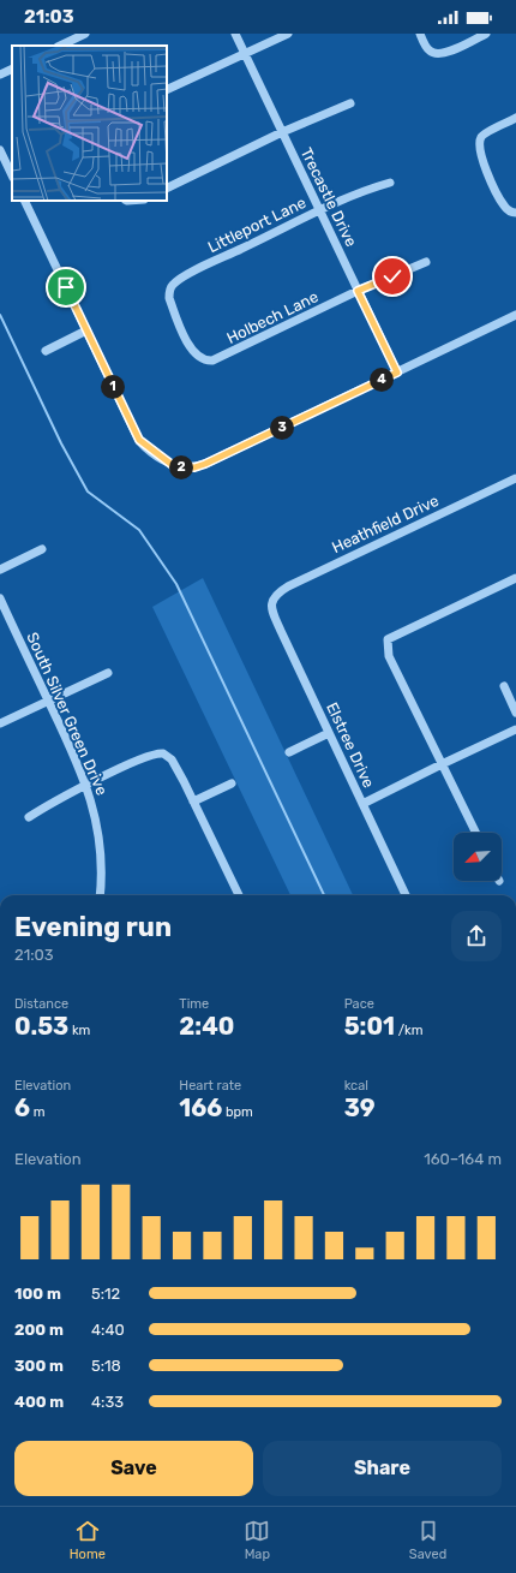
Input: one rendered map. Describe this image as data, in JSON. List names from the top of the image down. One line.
{"streets":{"street":["Trecastle Drive","Littleport Lane","Holbech Lane","Heathfield Drive","South Silver Green Drive","Elstree Drive"]},"crossings":[["Trecastle Drive","Littleport Lane"],["Trecastle Drive","Holbech Lane"],["Littleport Lane","Holbech Lane"],["Heathfield Drive","Elstree Drive"]],"north":"bottom left","page":{"status":"21:03","pins":["4","1","3","2"],"heading":["Evening run","21:03"],"stats":[["Distance","0.53 km"],["Time","2:40"],["Pace","5:01 /km"],["Elevation","6 m"],["Heart rate","166 bpm"],["kcal","39"]],"chart":["Elevation","160–164 m"],"list":[{"name":"100 m","note":"5:12"},{"name":"200 m","note":"4:40"},{"name":"300 m","note":"5:18"},{"name":"400 m","note":"4:33"}],"buttons":["Save","Share"],"tabs":["Home","Map","Saved"]}}
